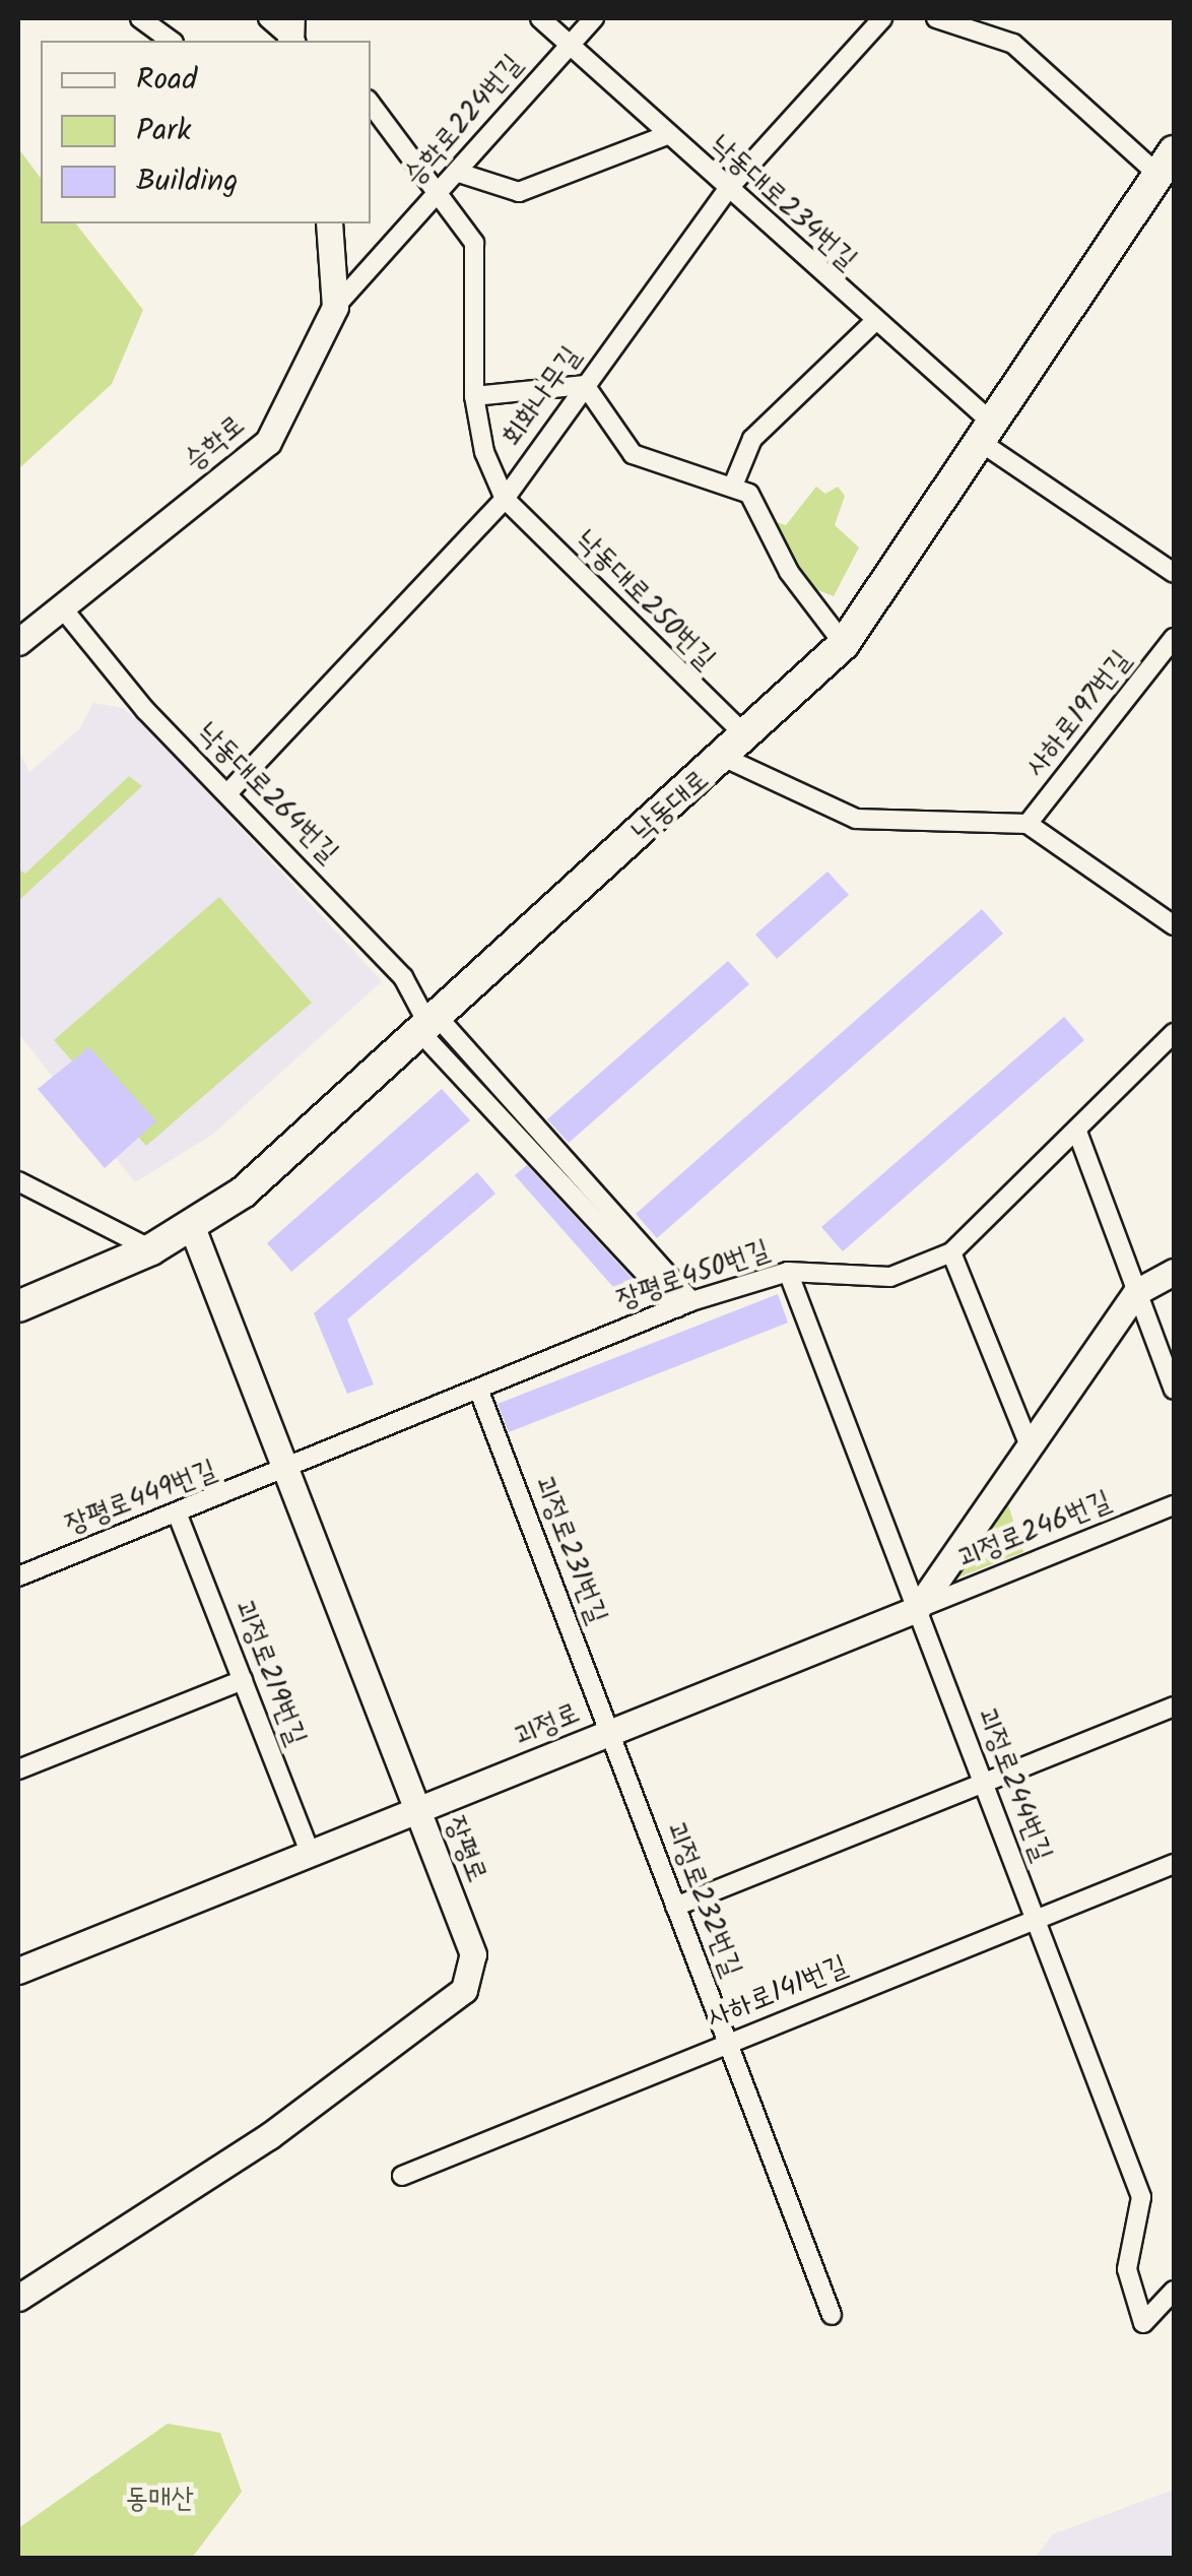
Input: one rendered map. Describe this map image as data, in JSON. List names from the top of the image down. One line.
{"streets":{"main road":["승학로","낙동대로","괴정로","장평로"],"street":["승학로224번길","낙동대로234번길","회화나무길","낙동대로250번길","사하로197번길","낙동대로264번길","장평로450번길","장평로449번길","괴정로246번길","괴정로231번길","괴정로219번길","괴정로244번길","괴정로232번길","사하로141번길"]},"crossings":[["승학로224번길","낙동대로234번길"],["승학로224번길","승학로"],["낙동대로234번길","회화나무길"],["낙동대로234번길","낙동대로"],["회화나무길","낙동대로250번길"],["회화나무길","낙동대로264번길"],["승학로","낙동대로264번길"],["낙동대로250번길","사하로197번길"],["낙동대로250번길","낙동대로"],["낙동대로264번길","낙동대로"],["낙동대로264번길","장평로450번길"],["낙동대로","장평로"],["장평로450번길","장평로449번길"],["장평로450번길","괴정로231번길"],["장평로450번길","괴정로244번길"],["장평로450번길","장평로"],["장평로449번길","괴정로219번길"],["장평로449번길","장평로"],["괴정로246번길","괴정로"],["괴정로246번길","괴정로244번길"],["괴정로231번길","괴정로"],["괴정로231번길","괴정로232번길"],["괴정로219번길","괴정로"],["괴정로","괴정로244번길"],["괴정로","장평로"],["괴정로","괴정로232번길"],["괴정로244번길","사하로141번길"],["괴정로232번길","사하로141번길"]],"parks":["동매산"],"legend":["Road","Park","Building"]}
